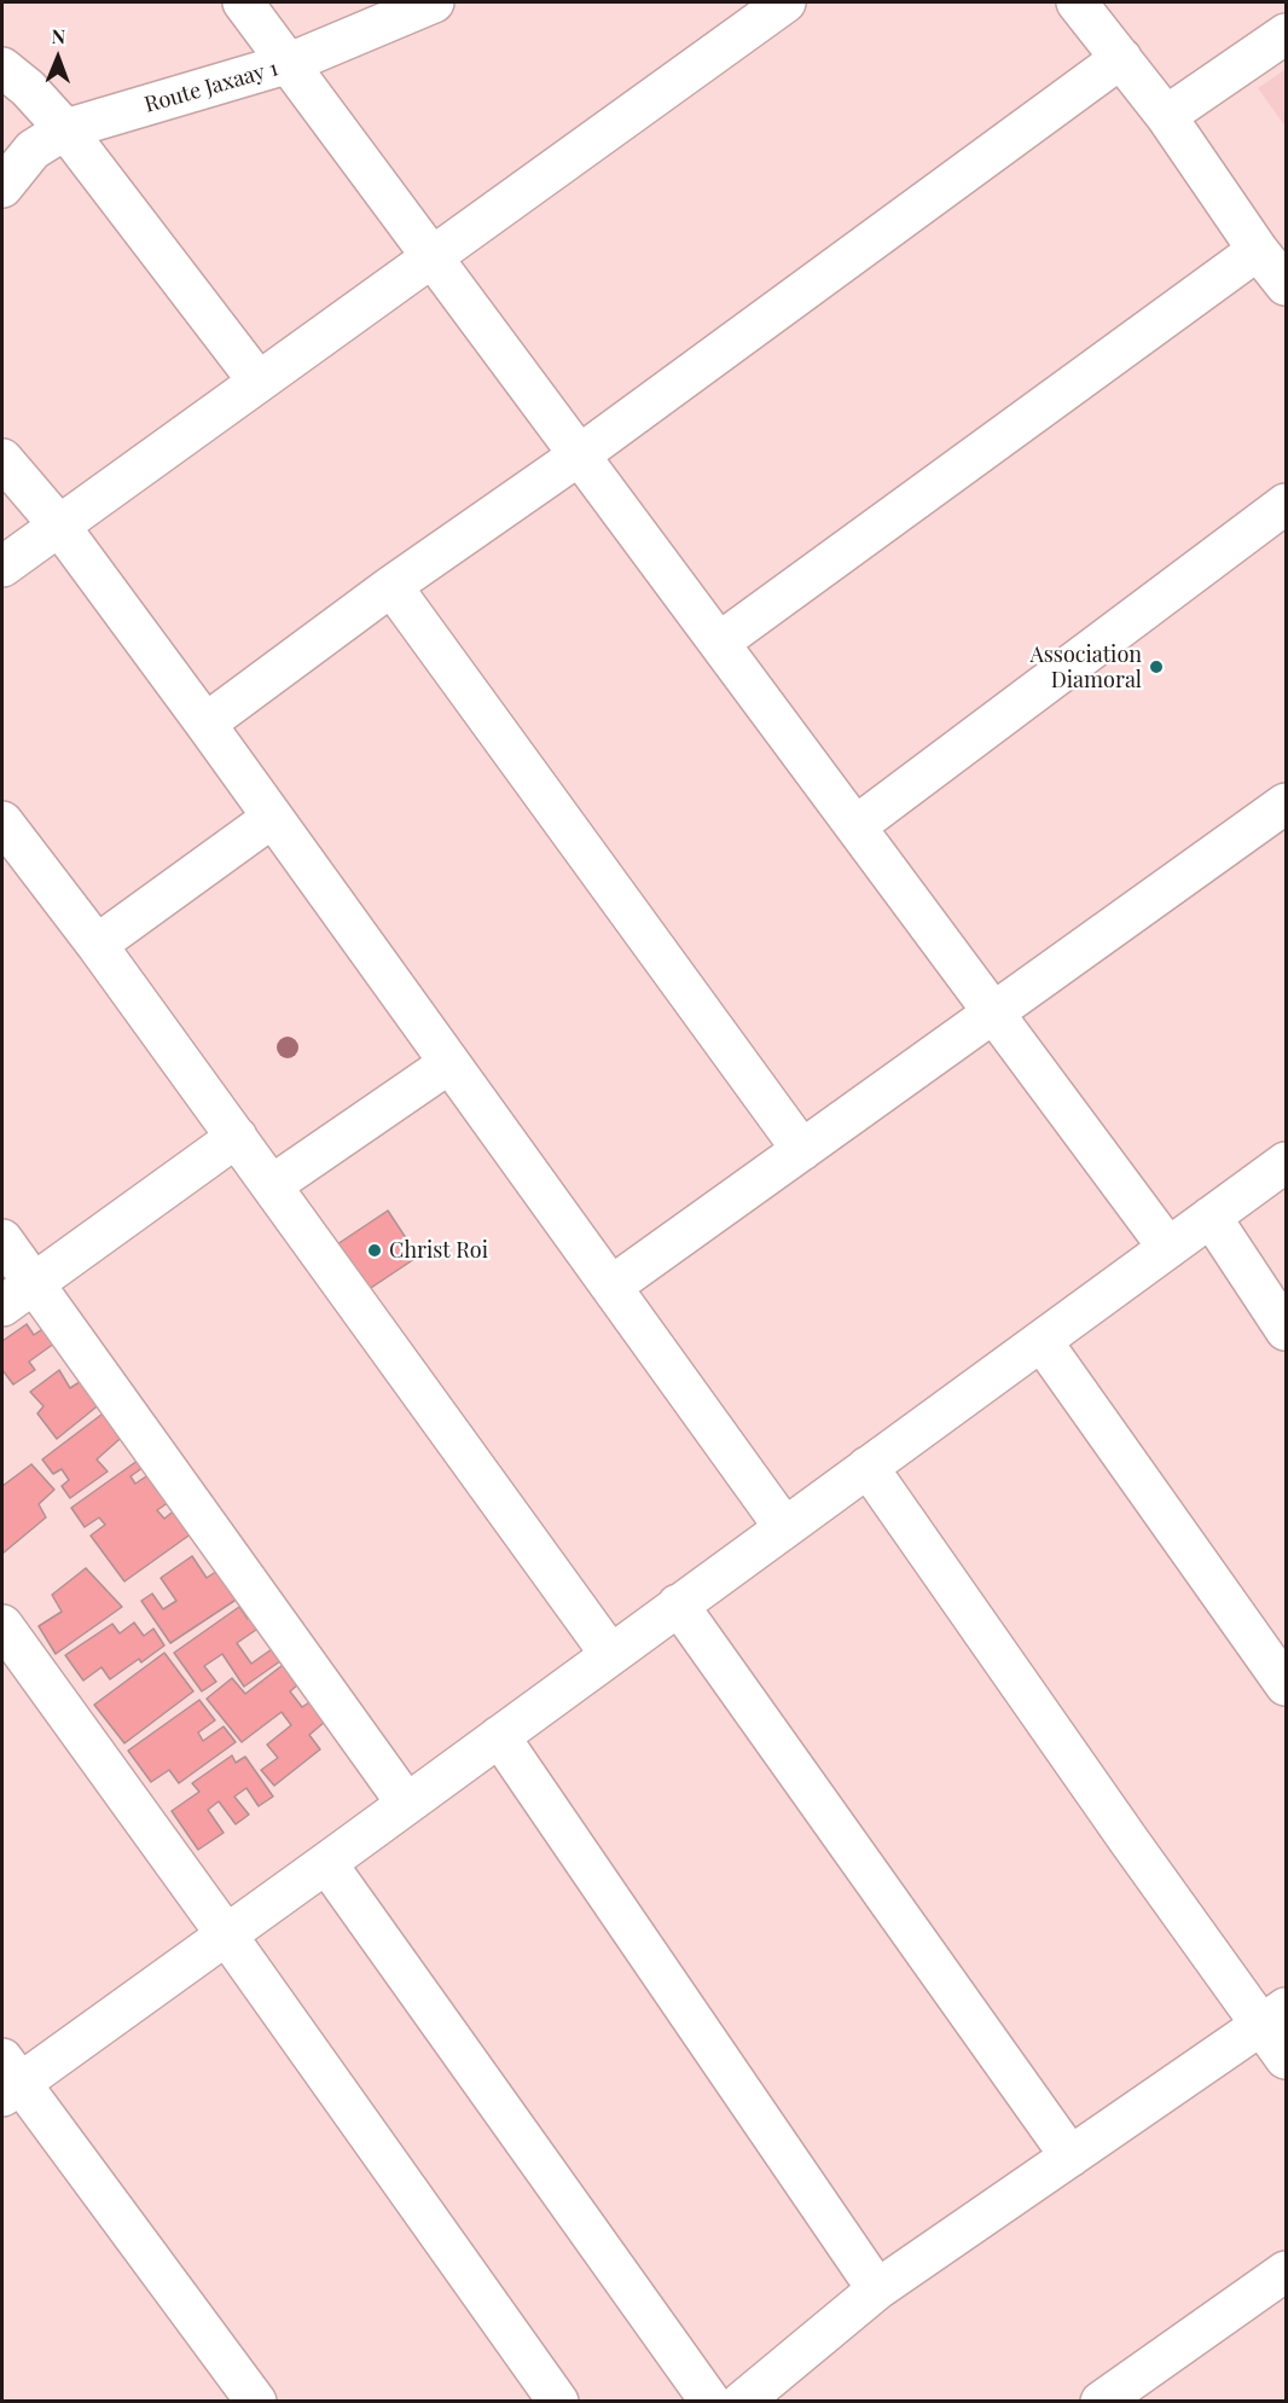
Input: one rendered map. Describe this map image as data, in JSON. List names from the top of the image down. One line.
{"streets":{"street":["Route Jaxaay 1"]},"places":["Association Diamoral","Christ Roi"],"north":"top"}
